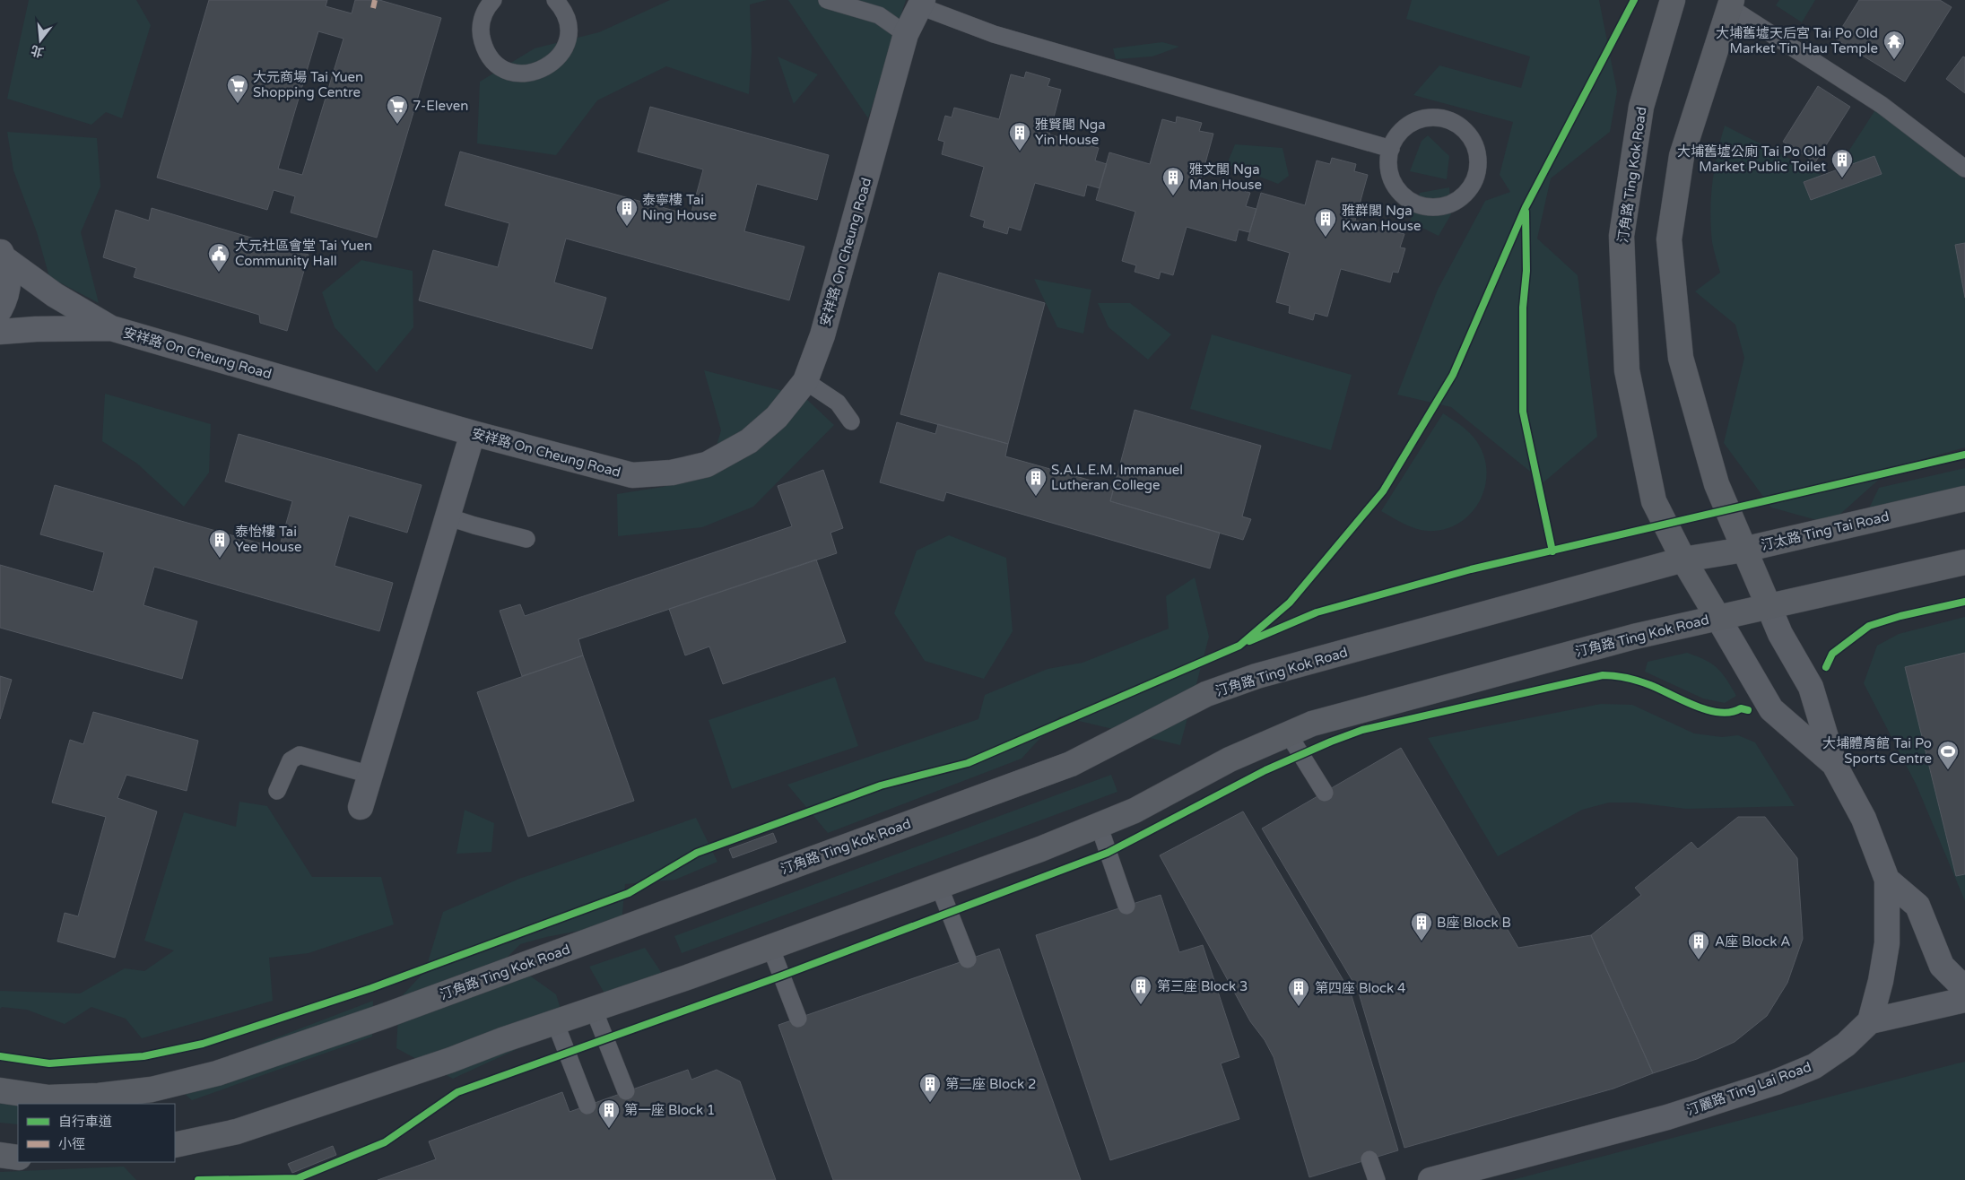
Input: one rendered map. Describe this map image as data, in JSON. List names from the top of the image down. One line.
{"streets":{"main road":["汀角路 Ting Kok Road","汀太路 Ting Tai Road"],"street":["安祥路 On Cheung Road","汀麗路 Ting Lai Road"]},"crossings":[["汀角路 Ting Kok Road","汀太路 Ting Tai Road"]],"places":{"temple":["大埔舊墟天后宮 Tai Po Old Market Tin Hau Temple"],"supermarket":["大元商場 Tai Yuen Shopping Centre","7-Eleven"],"building":["雅賢閣 Nga Yin House","大埔舊墟公廁 Tai Po Old Market Public Toilet","雅文閣 Nga Man House","泰寧樓 Tai Ning House","雅群閣 Nga Kwan House","S.A.L.E.M. Immanuel Lutheran College","泰怡樓 Tai Yee House","B座 Block B","A座 Block A","第三座 Block 3","第四座 Block 4","第二座 Block 2","第一座 Block 1"],"public building":["大元社區會堂 Tai Yuen Community Hall"],"sports":["大埔體育館 Tai Po Sports Centre"]},"legend":["自行車道","小徑"],"north":"bottom"}
